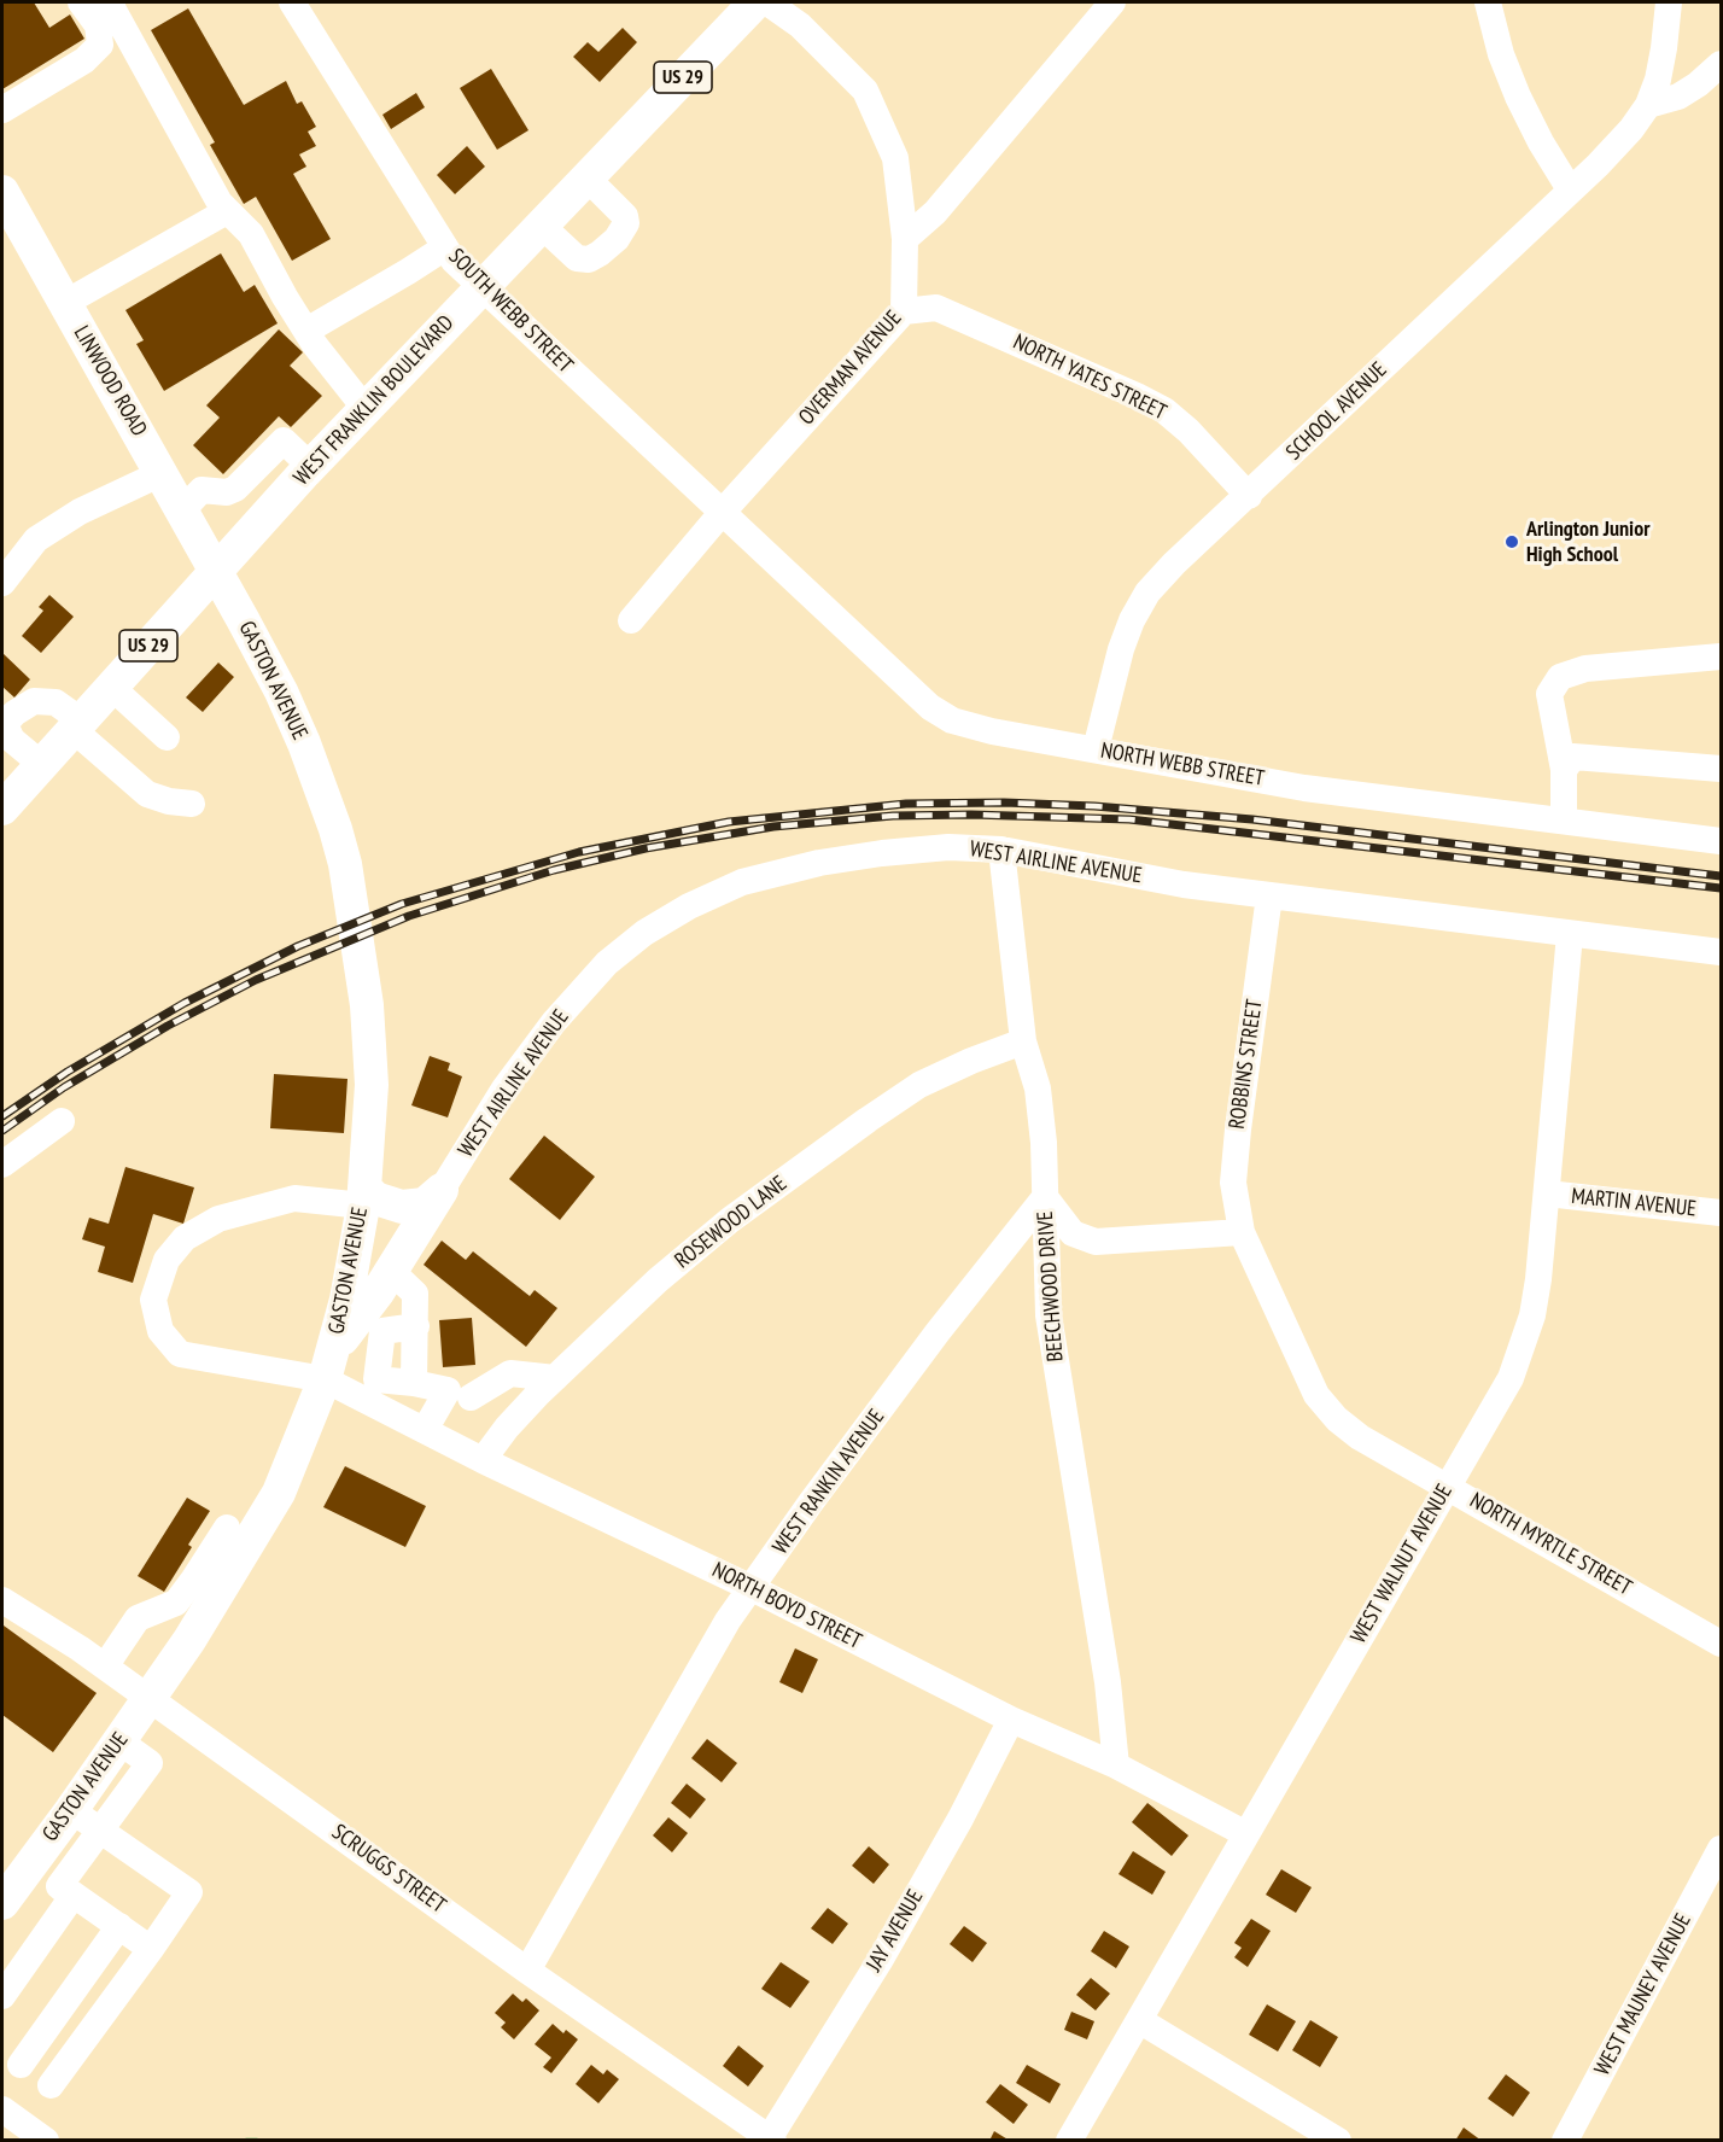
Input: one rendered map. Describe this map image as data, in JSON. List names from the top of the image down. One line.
{"streets":{"main road":["US 29","LINWOOD ROAD","WEST FRANKLIN BOULEVARD","GASTON AVENUE"],"street":["SOUTH WEBB STREET","OVERMAN AVENUE","NORTH YATES STREET","SCHOOL AVENUE","NORTH WEBB STREET","WEST AIRLINE AVENUE","ROBBINS STREET","MARTIN AVENUE","ROSEWOOD LANE","BEECHWOOD DRIVE","WEST RANKIN AVENUE","NORTH MYRTLE STREET","WEST WALNUT AVENUE","NORTH BOYD STREET","SCRUGGS STREET","JAY AVENUE","WEST MAUNEY AVENUE"]},"crossings":[["SOUTH WEBB STREET","OVERMAN AVENUE"],["SOUTH WEBB STREET","WEST FRANKLIN BOULEVARD"],["SOUTH WEBB STREET","NORTH WEBB STREET"],["OVERMAN AVENUE","NORTH YATES STREET"],["OVERMAN AVENUE","NORTH WEBB STREET"],["NORTH YATES STREET","SCHOOL AVENUE"],["LINWOOD ROAD","WEST FRANKLIN BOULEVARD"],["LINWOOD ROAD","GASTON AVENUE"],["WEST FRANKLIN BOULEVARD","GASTON AVENUE"],["SCHOOL AVENUE","NORTH WEBB STREET"],["GASTON AVENUE","NORTH BOYD STREET"],["GASTON AVENUE","SCRUGGS STREET"],["WEST AIRLINE AVENUE","ROBBINS STREET"],["WEST AIRLINE AVENUE","BEECHWOOD DRIVE"],["WEST AIRLINE AVENUE","WEST WALNUT AVENUE"],["ROBBINS STREET","NORTH MYRTLE STREET"],["MARTIN AVENUE","WEST WALNUT AVENUE"],["ROSEWOOD LANE","BEECHWOOD DRIVE"],["ROSEWOOD LANE","NORTH BOYD STREET"],["BEECHWOOD DRIVE","WEST RANKIN AVENUE"],["BEECHWOOD DRIVE","NORTH BOYD STREET"],["WEST RANKIN AVENUE","NORTH BOYD STREET"],["WEST RANKIN AVENUE","SCRUGGS STREET"],["NORTH MYRTLE STREET","WEST WALNUT AVENUE"],["WEST WALNUT AVENUE","NORTH BOYD STREET"],["NORTH BOYD STREET","JAY AVENUE"],["SCRUGGS STREET","JAY AVENUE"]],"places":["Arlington Junior High School"]}
